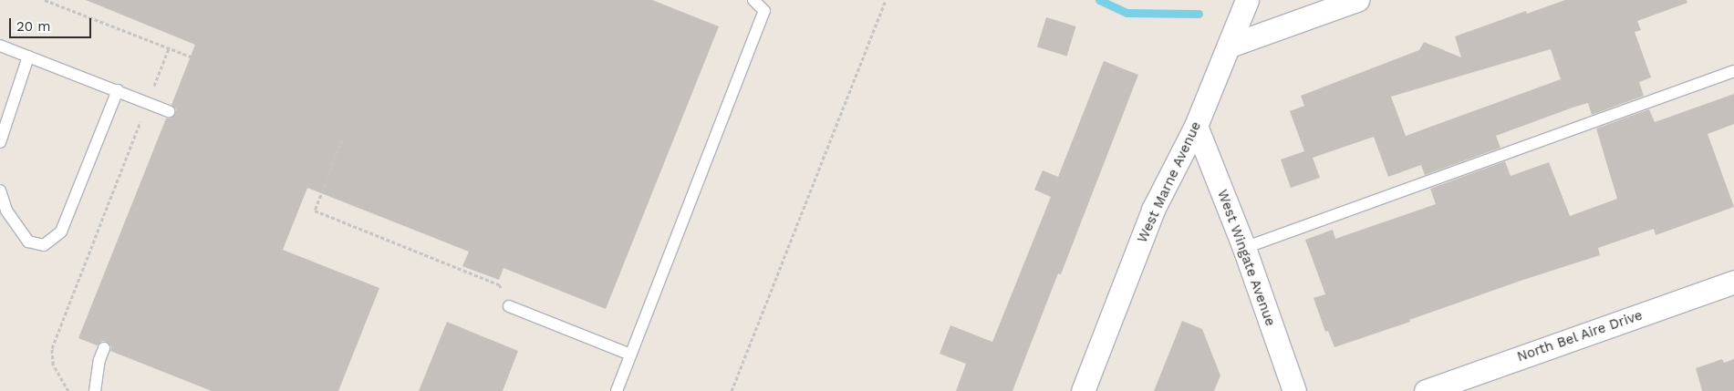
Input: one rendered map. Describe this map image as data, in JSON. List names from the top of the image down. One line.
{"streets":{"street":["West Marne Avenue","West Wingate Avenue","North Bel Aire Drive"]},"crossings":[["West Marne Avenue","West Wingate Avenue"]],"scale_bar":"20 m"}
